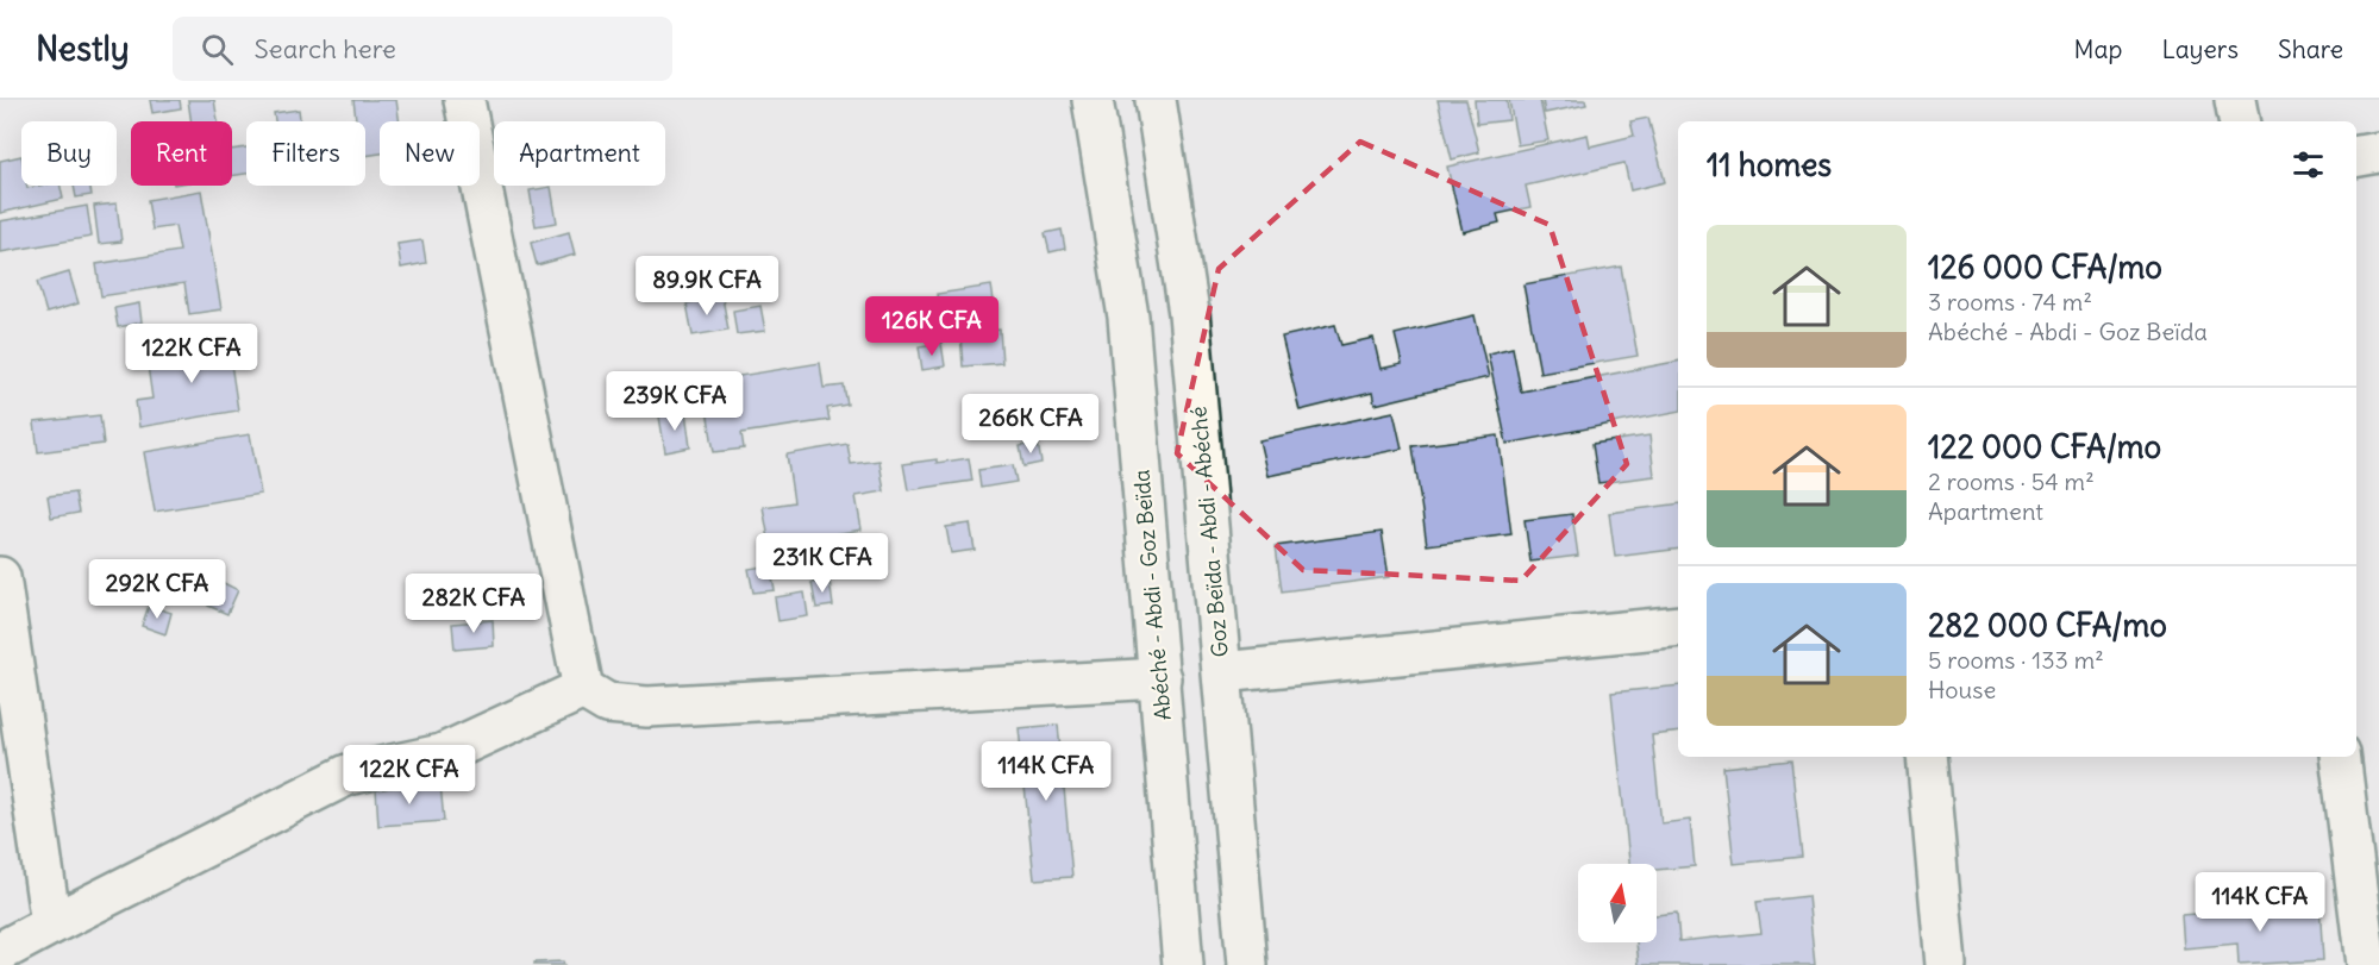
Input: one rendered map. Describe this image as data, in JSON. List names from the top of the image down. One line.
{"streets":{"street":["Goz Beïda - Abdi - Abéché","Abéché - Abdi - Goz Beïda"]},"north":"top","page":{"header":"Nestly","search":"Search here","nav":["Map","Layers","Share"],"chip":["Buy","Rent","Filters","New","Apartment"],"heading":"11 homes","list":[{"name":"126 000 CFA/mo","note":"3 rooms · 74 m² · Abéché - Abdi - Goz Beïda"},{"name":"122 000 CFA/mo","note":"2 rooms · 54 m² · Apartment"},{"name":"282 000 CFA/mo","note":"5 rooms · 133 m² · House"}],"price":["89.9K CFA","126K CFA","122K CFA","239K CFA","266K CFA","231K CFA","292K CFA","282K CFA","114K CFA","122K CFA","114K CFA"]}}
